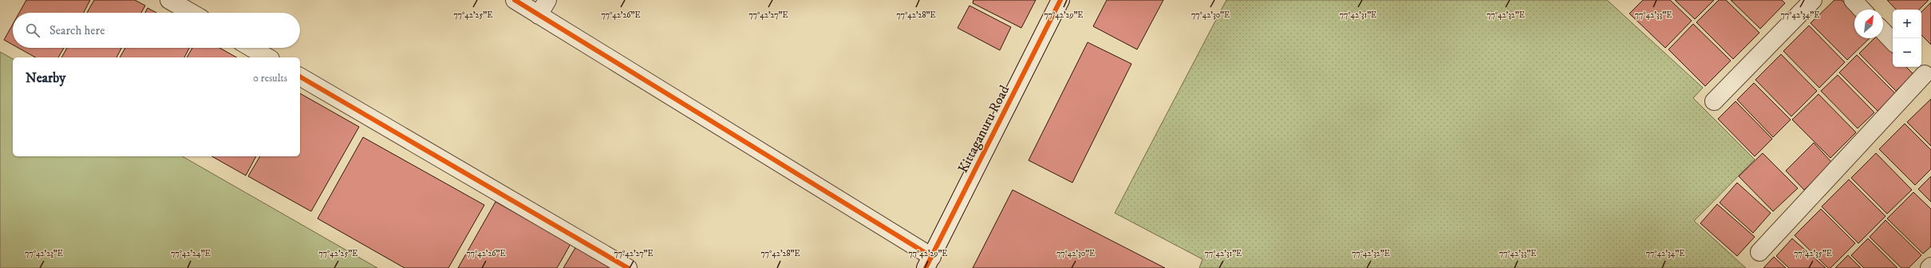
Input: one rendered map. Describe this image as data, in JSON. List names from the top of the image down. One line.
{"streets":{"street":["Kittaganuru Road"]},"north":"top right","page":{"map_buttons":["+","−"],"search":"Search here","heading":["Nearby","0 results"]},"coordinates":["77°42'25\"E","77°42'26\"E","77°42'27\"E","77°42'28\"E","77°42'29\"E","77°42'30\"E","77°42'31\"E","77°42'32\"E","77°42'33\"E","77°42'34\"E","77°42'23\"E","77°42'24\"E","77°42'35\"E"]}
